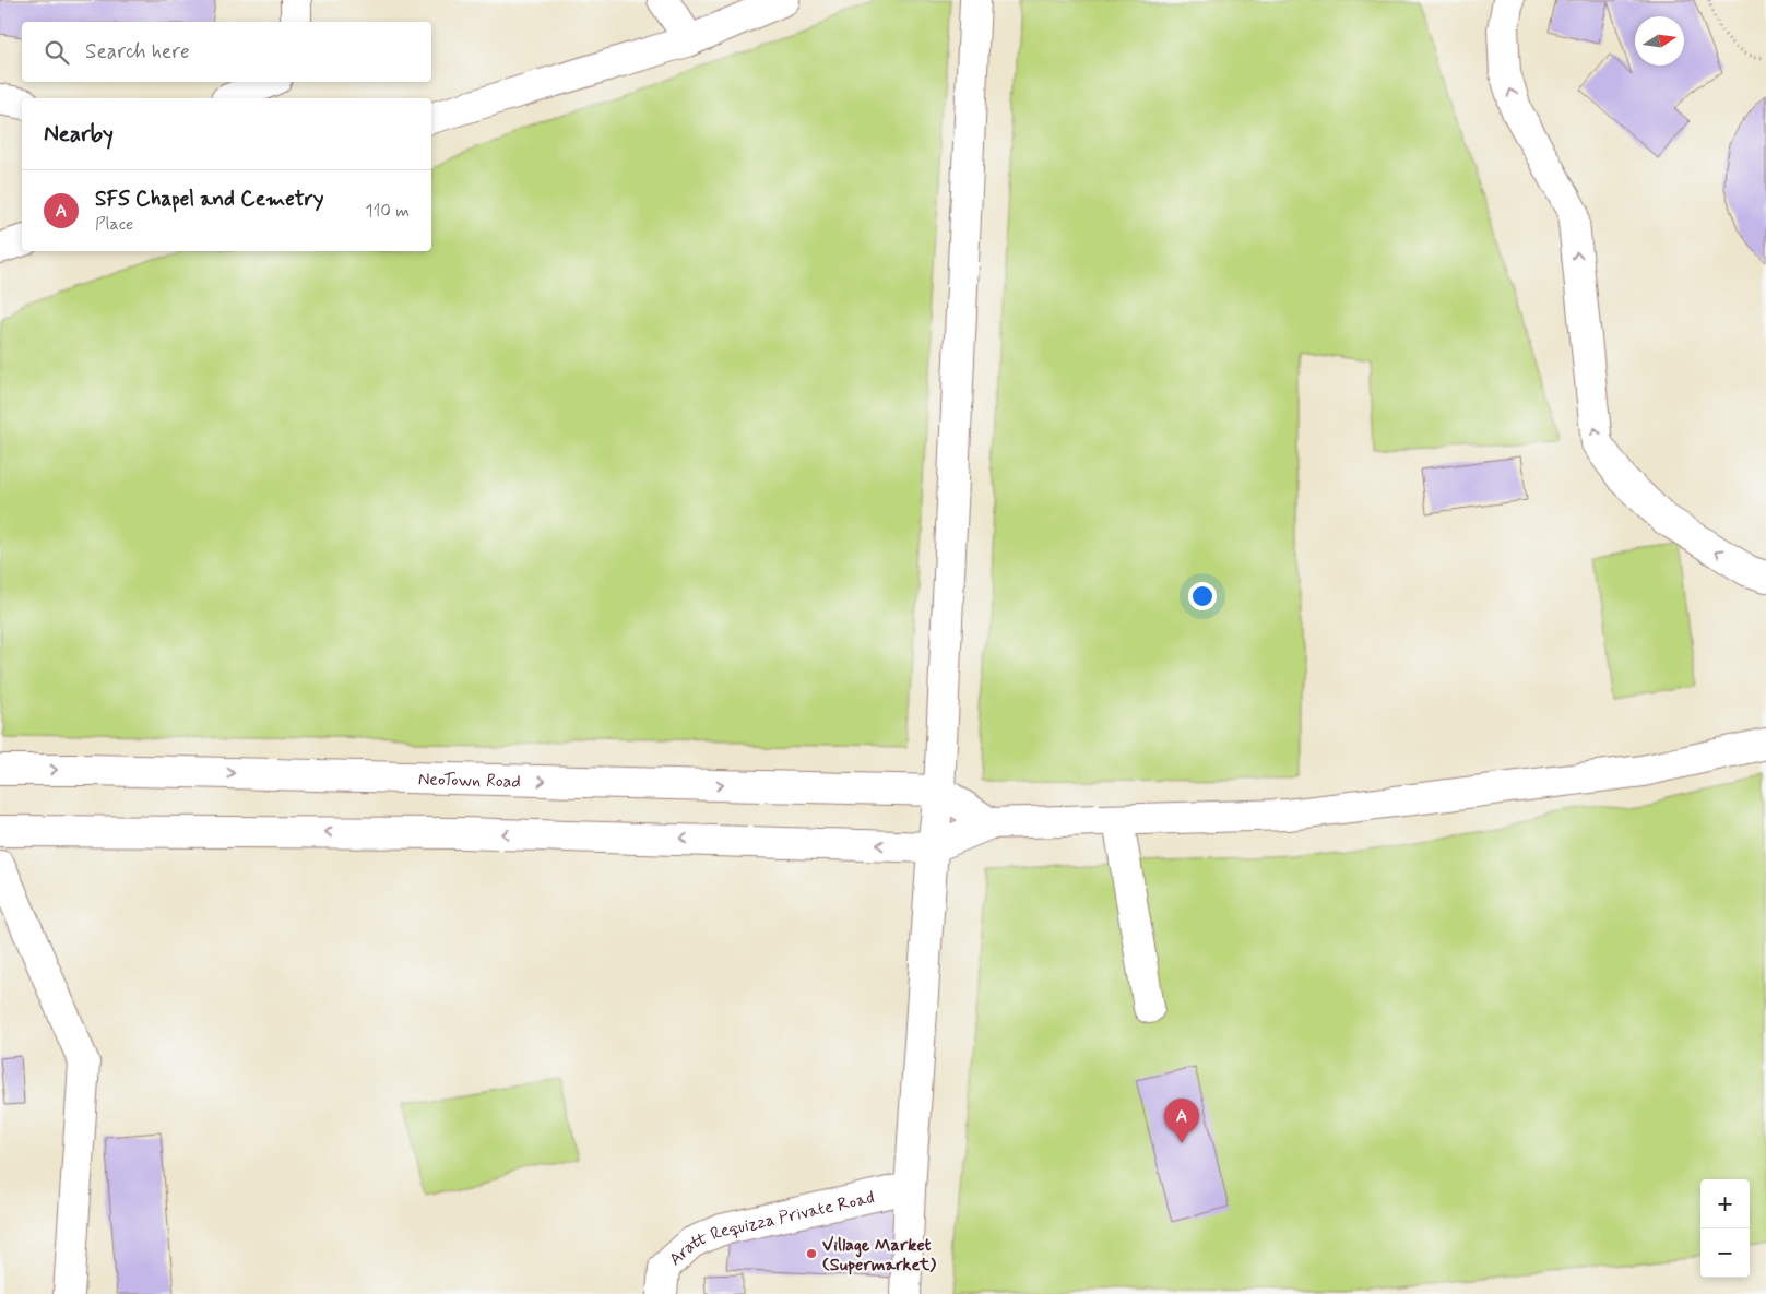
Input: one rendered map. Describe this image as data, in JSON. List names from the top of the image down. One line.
{"streets":{"street":["NeoTown Road","Aratt Requizza Private Road"]},"places":["Village Market (Supermarket)"],"north":"right","page":{"search":"Search here","heading":"Nearby","list":[{"mark":"A","name":"SFS Chapel and Cemetry","note":"Place","value":"110 m"}],"pins":"A","map_buttons":["+","−"]}}
